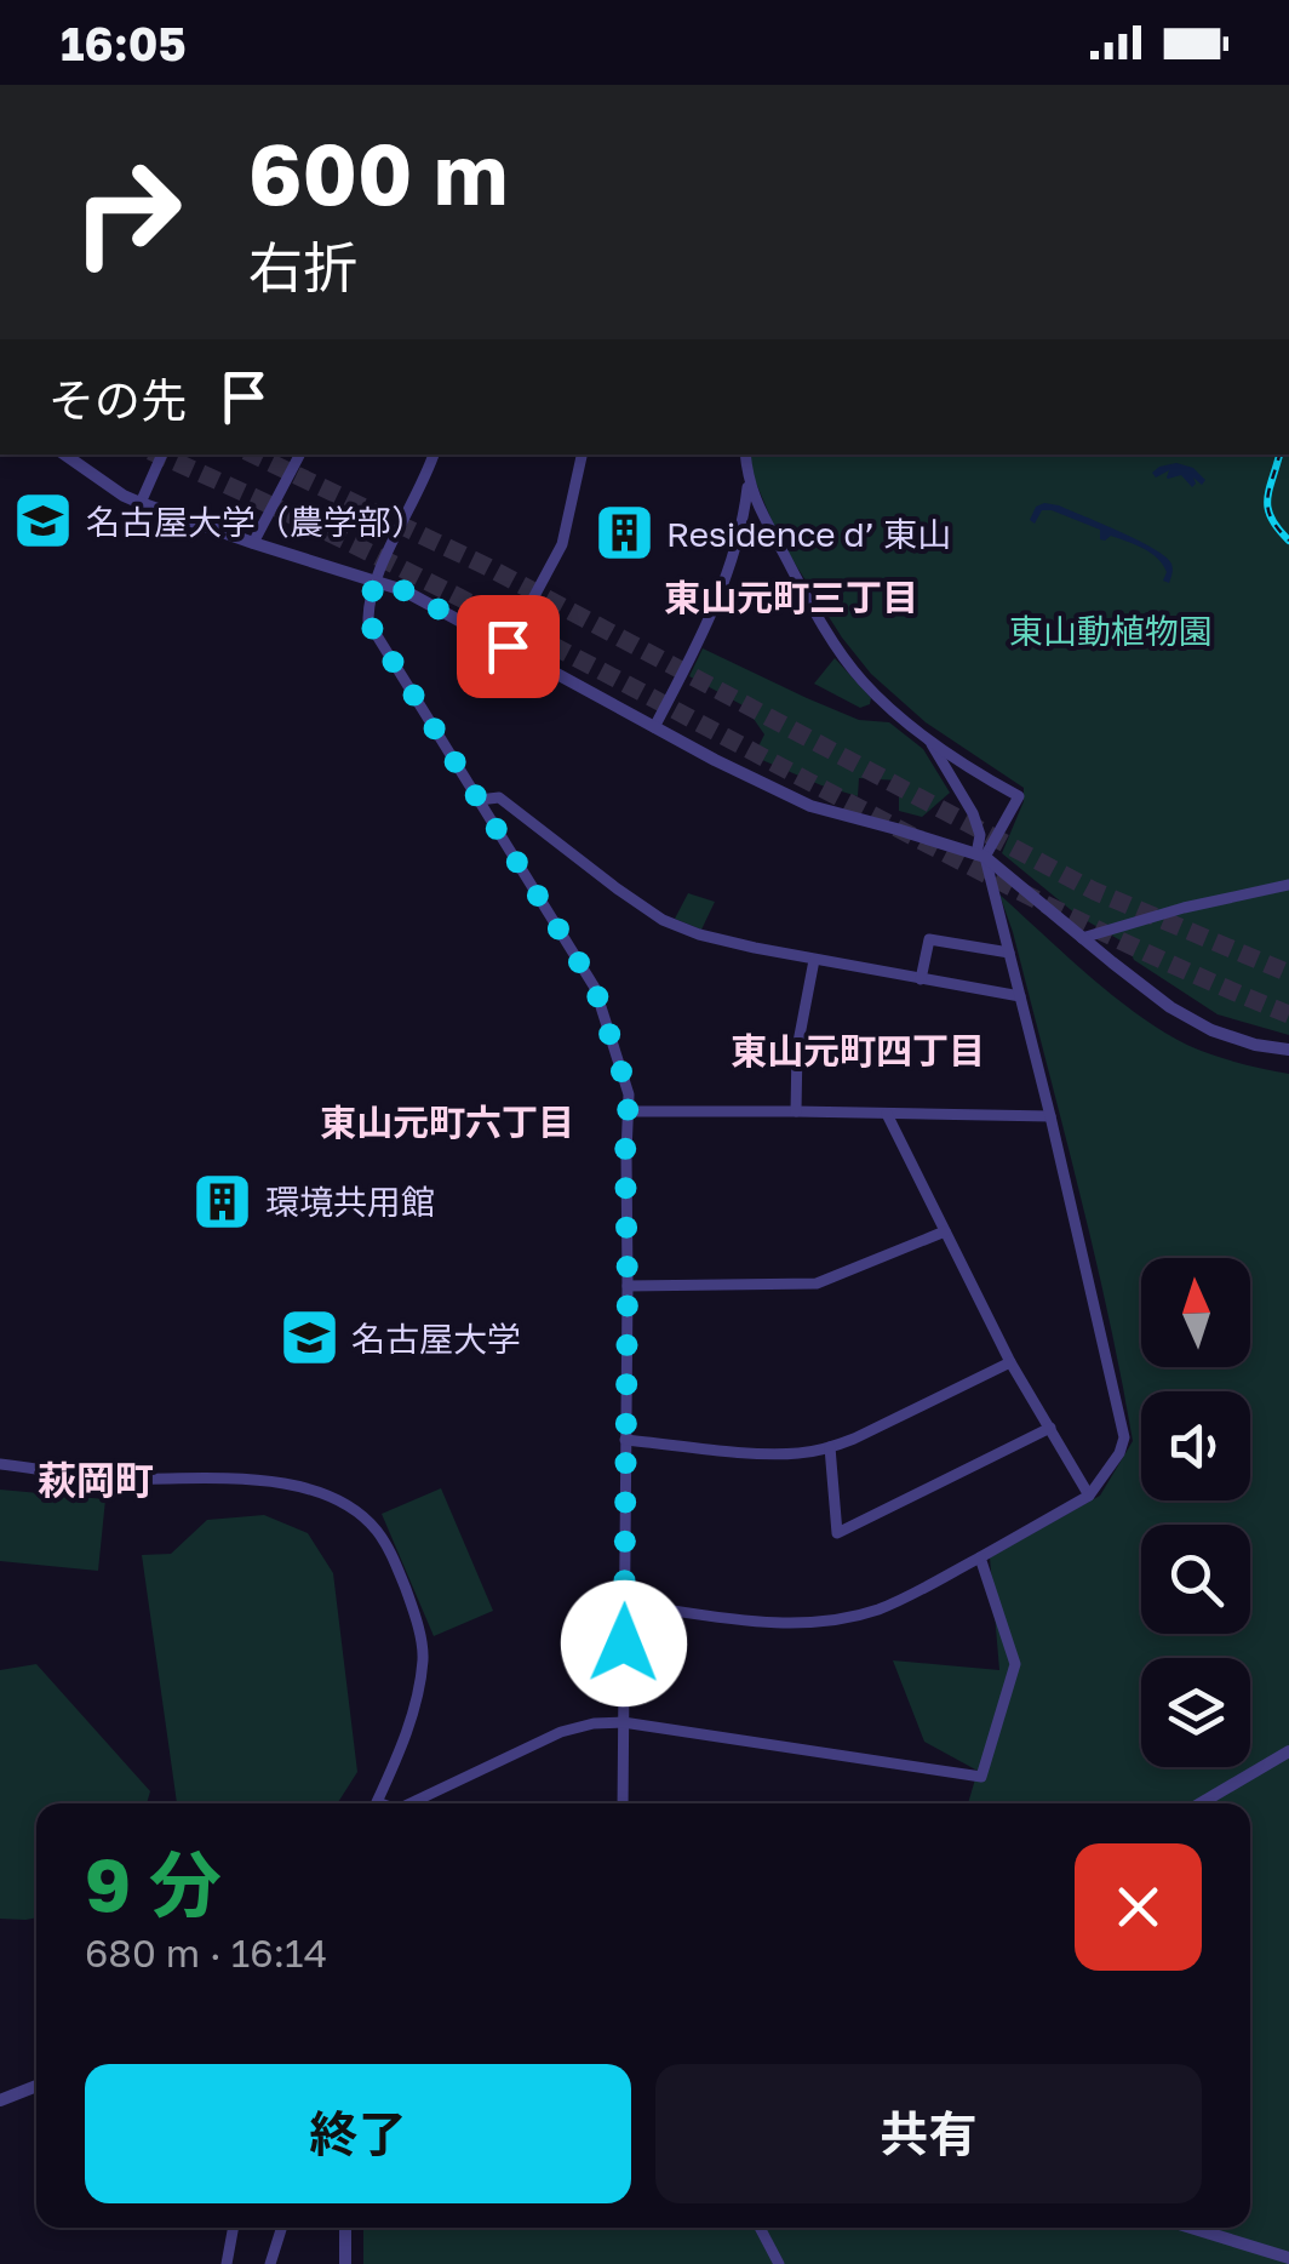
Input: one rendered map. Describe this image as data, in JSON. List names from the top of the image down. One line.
{"districts":["東山元町三丁目","東山元町四丁目","東山元町六丁目","萩岡町"],"parks":["東山動植物園"],"places":{"school or university":["名古屋大学（農学部）","名古屋大学"],"building":["Residence d’ 東山","環境共用館"]},"north":"top","page":{"status":"16:05","turn":["600 m","右折"],"then":"その先","heading":["9 分","680 m · 16:14"],"buttons":["終了","共有"]}}
